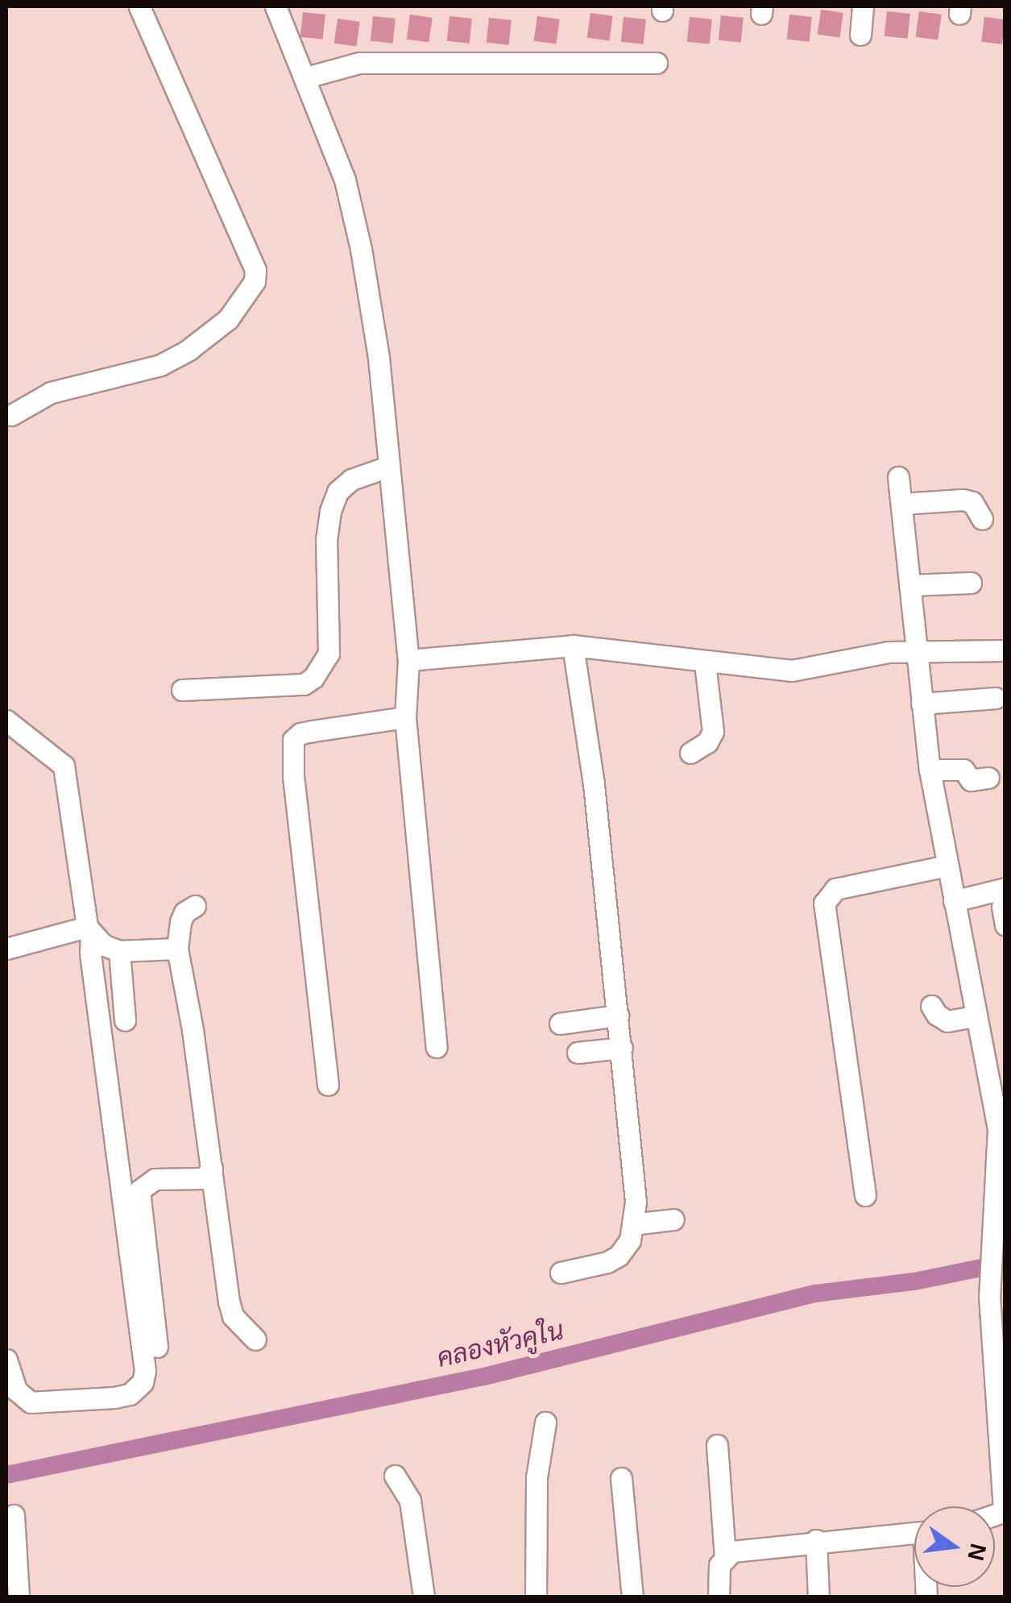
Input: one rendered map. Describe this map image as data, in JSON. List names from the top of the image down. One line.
{"water":["คลองหัวคูใน"],"north":"right"}
